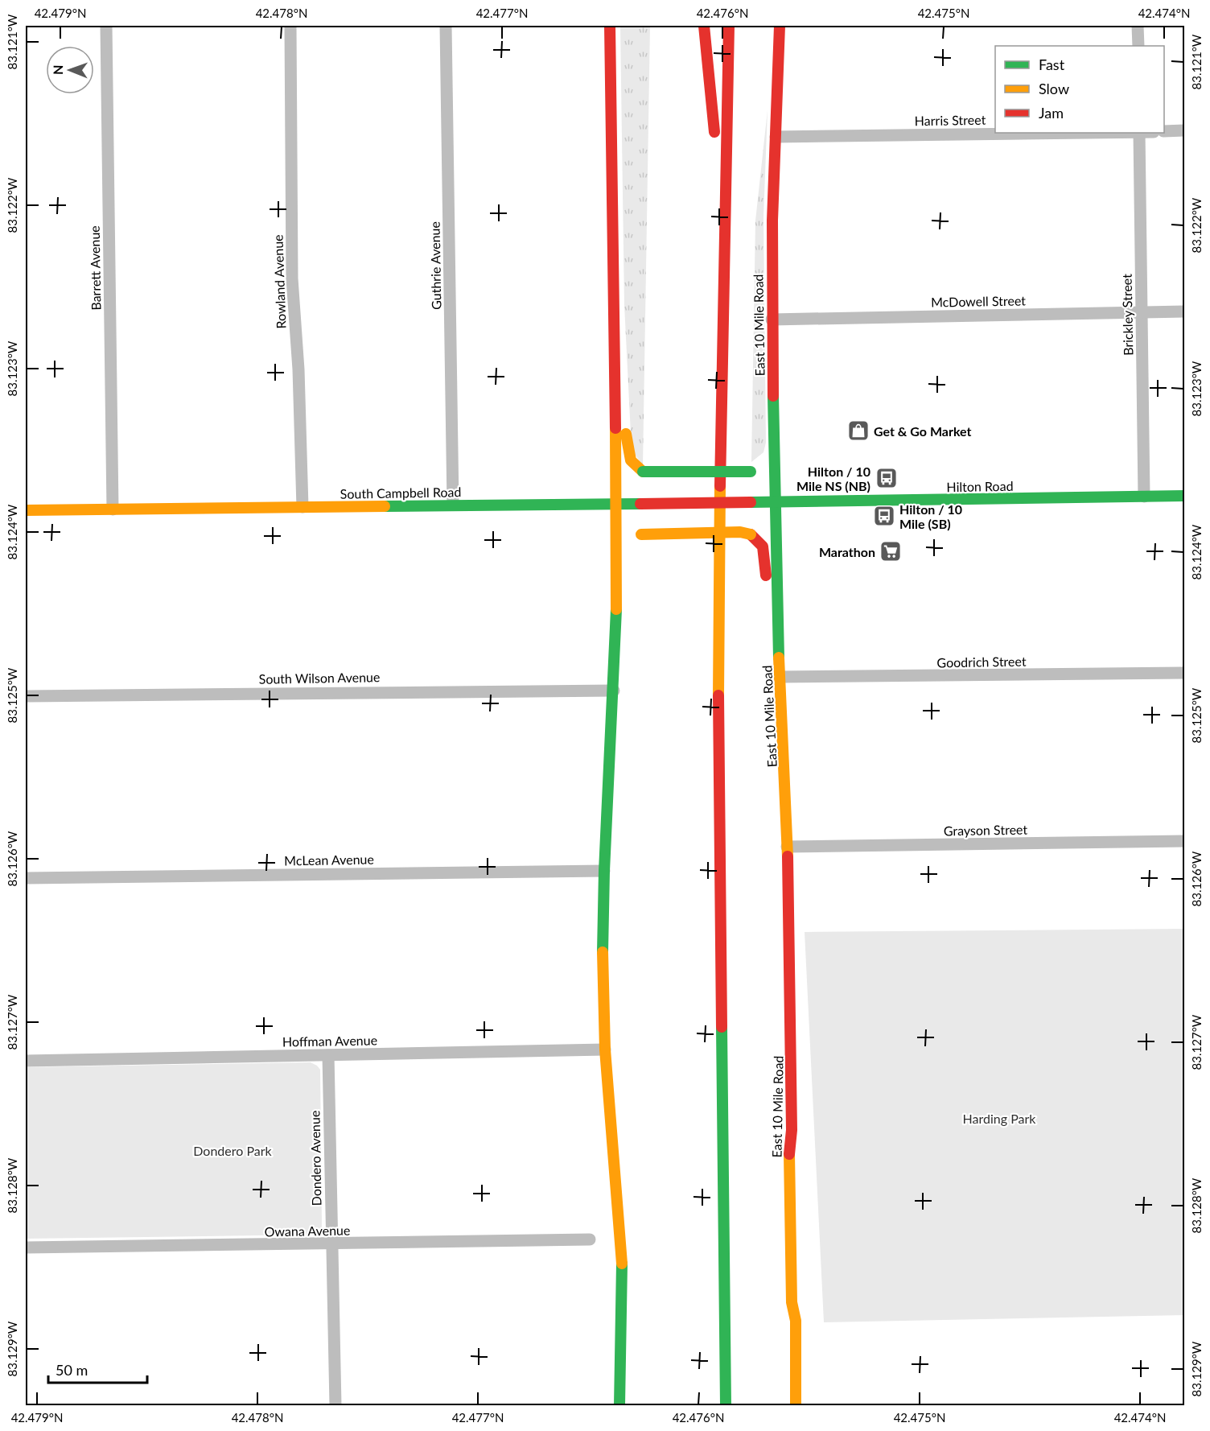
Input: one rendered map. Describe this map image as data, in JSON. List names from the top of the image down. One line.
{"streets":{"main road":["East 10 Mile Road","Hilton Road","South Campbell Road"],"street":["Harris Street","Guthrie Avenue","Barrett Avenue","Rowland Avenue","McDowell Street","Brickley Street","Goodrich Street","South Wilson Avenue","Grayson Street","McLean Avenue","Hoffman Avenue","Dondero Avenue","Owana Avenue"]},"crossings":[["Harris Street","East 10 Mile Road"],["Guthrie Avenue","South Campbell Road"],["Barrett Avenue","South Campbell Road"],["Rowland Avenue","South Campbell Road"],["McDowell Street","Brickley Street"],["McDowell Street","East 10 Mile Road"],["Brickley Street","Hilton Road"],["East 10 Mile Road","Hilton Road"],["East 10 Mile Road","South Campbell Road"],["East 10 Mile Road","Goodrich Street"],["East 10 Mile Road","Grayson Street"],["Hilton Road","South Campbell Road"],["Hoffman Avenue","Dondero Avenue"],["Dondero Avenue","Owana Avenue"]],"parks":["Harding Park","Dondero Park"],"places":{"shop":["Get & Go Market"],"bus stop":["Hilton / 10 Mile NS (NB)","Hilton / 10 Mile (SB)"],"supermarket":["Marathon"]},"legend":["Fast","Slow","Jam"],"scale_bar":"50 m","north":"left","coordinates":["42.479°N","42.478°N","42.477°N","42.476°N","42.475°N","42.474°N","83.121°W","83.122°W","83.123°W","83.124°W","83.125°W","83.126°W","83.127°W","83.128°W","83.129°W"]}
